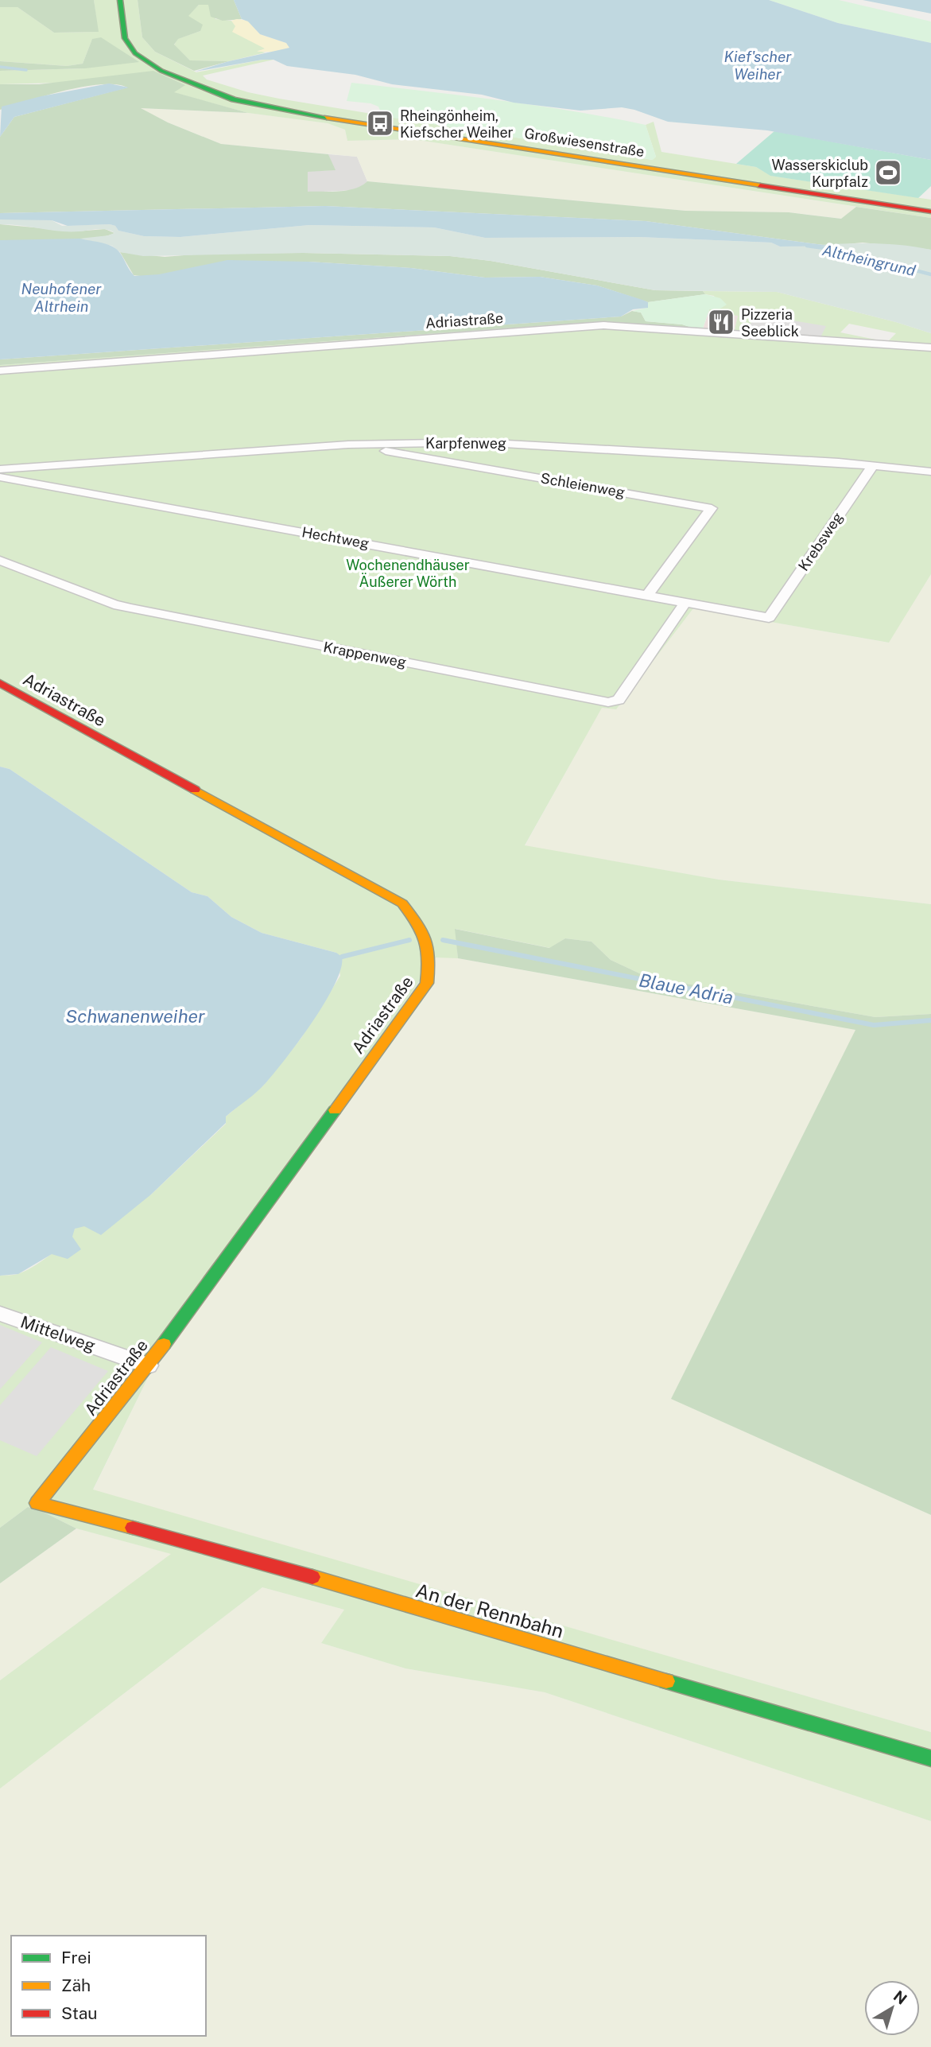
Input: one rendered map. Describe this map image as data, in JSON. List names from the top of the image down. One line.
{"streets":{"street":["Großwiesenstraße","Adriastraße","Karpfenweg","Schleienweg","Hechtweg","Krebsweg","Krappenweg","Mittelweg","An der Rennbahn"]},"crossings":[["Adriastraße","Mittelweg"],["Adriastraße","An der Rennbahn"],["Karpfenweg","Schleienweg"],["Karpfenweg","Krebsweg"],["Schleienweg","Hechtweg"],["Hechtweg","Krebsweg"],["Hechtweg","Krappenweg"]],"water":["Kief'scher Weiher","Altrheingrund","Neuhofener Altrhein","Blaue Adria","Schwanenweiher"],"parks":["Wochenendhäuser Äußerer Wörth"],"places":{"bus stop":["Rheingönheim, Kiefscher Weiher"],"sports":["Wasserskiclub Kurpfalz"],"restaurant":["Pizzeria Seeblick"]},"legend":["Frei","Zäh","Stau"],"north":"top right"}
